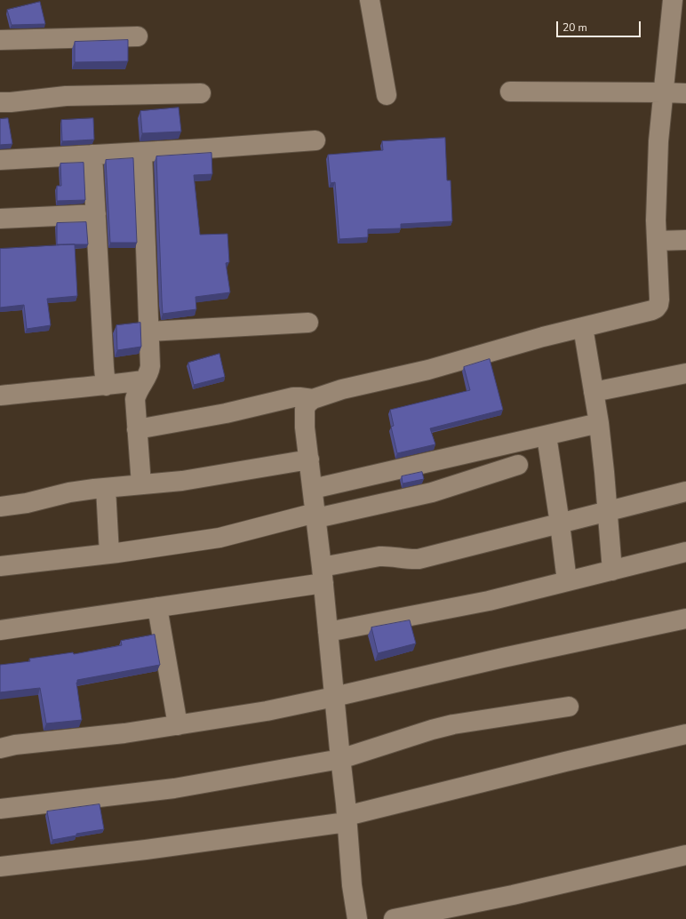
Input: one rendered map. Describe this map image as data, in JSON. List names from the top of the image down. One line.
{"scale_bar":"20 m"}
